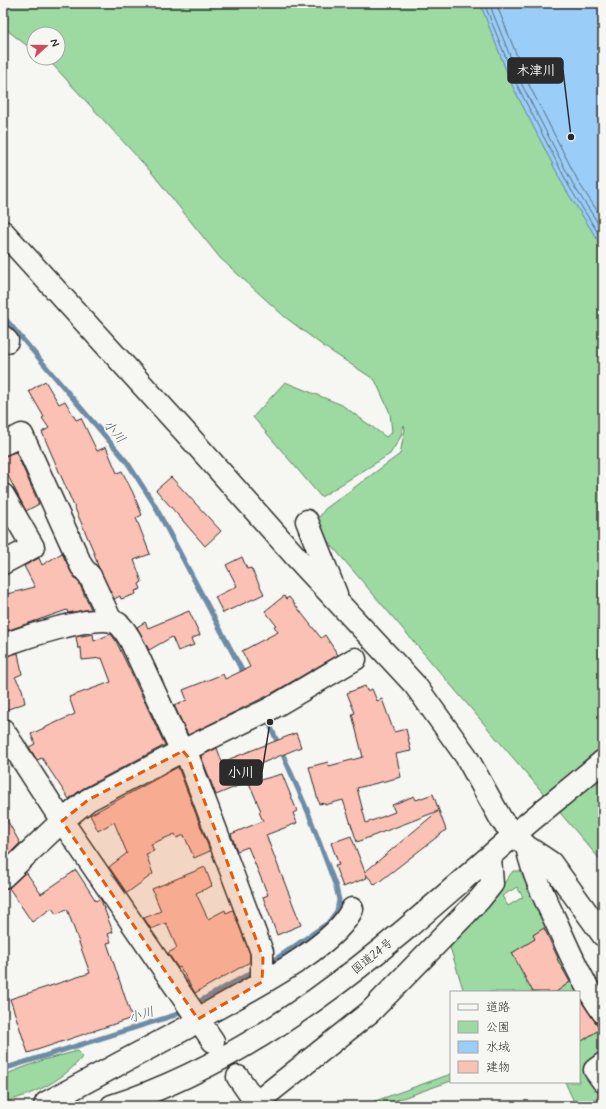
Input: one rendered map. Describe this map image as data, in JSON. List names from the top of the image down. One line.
{"streets":{"main road":["国道24号"]},"water":["小川"],"places":["木津川","小川"],"legend":["道路","公園","水域","建物"],"north":"right"}
